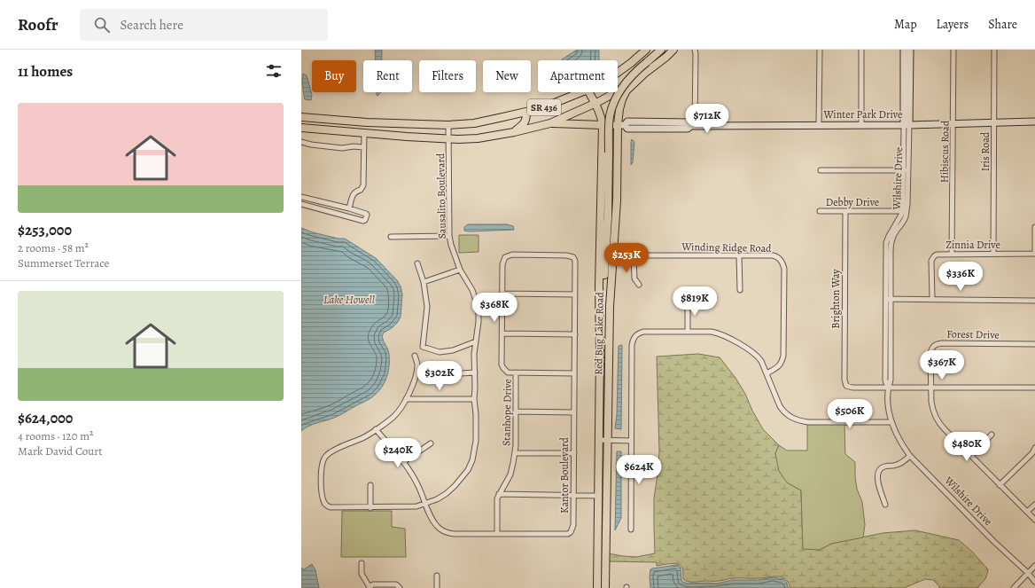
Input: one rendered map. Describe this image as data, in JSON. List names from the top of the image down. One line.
{"streets":{"main road":["SR 436","Winter Park Drive","Red Bug Lake Road"],"street":["Hibiscus Road","Iris Road","Wilshire Drive","Sausalito Boulevard","Debby Drive","Zinnia Drive","Winding Ridge Road","Brighton Way","Forest Drive","Stanhope Drive","Kantor Boulevard"]},"crossings":[["SR 436","Winter Park Drive"],["SR 436","Sausalito Boulevard"],["SR 436","Red Bug Lake Road"],["Winter Park Drive","Hibiscus Road"],["Winter Park Drive","Iris Road"],["Winter Park Drive","Wilshire Drive"],["Winter Park Drive","Red Bug Lake Road"],["Hibiscus Road","Zinnia Drive"],["Iris Road","Zinnia Drive"],["Wilshire Drive","Debby Drive"],["Wilshire Drive","Brighton Way"],["Sausalito Boulevard","Kantor Boulevard"],["Debby Drive","Brighton Way"],["Winding Ridge Road","Red Bug Lake Road"],["Stanhope Drive","Kantor Boulevard"]],"water":["Lake Howell"],"page":{"header":"Roofr","search":"Search here","nav":["Map","Layers","Share"],"heading":"11 homes","chip":["Buy","Rent","Filters","New","Apartment"],"list":[{"name":"$253,000","note":"2 rooms · 58 m² · Summerset Terrace"},{"name":"$624,000","note":"4 rooms · 120 m² · Mark David Court"}],"price":["$712K","$253K","$336K","$819K","$368K","$367K","$302K","$506K","$480K","$240K","$624K"]}}
